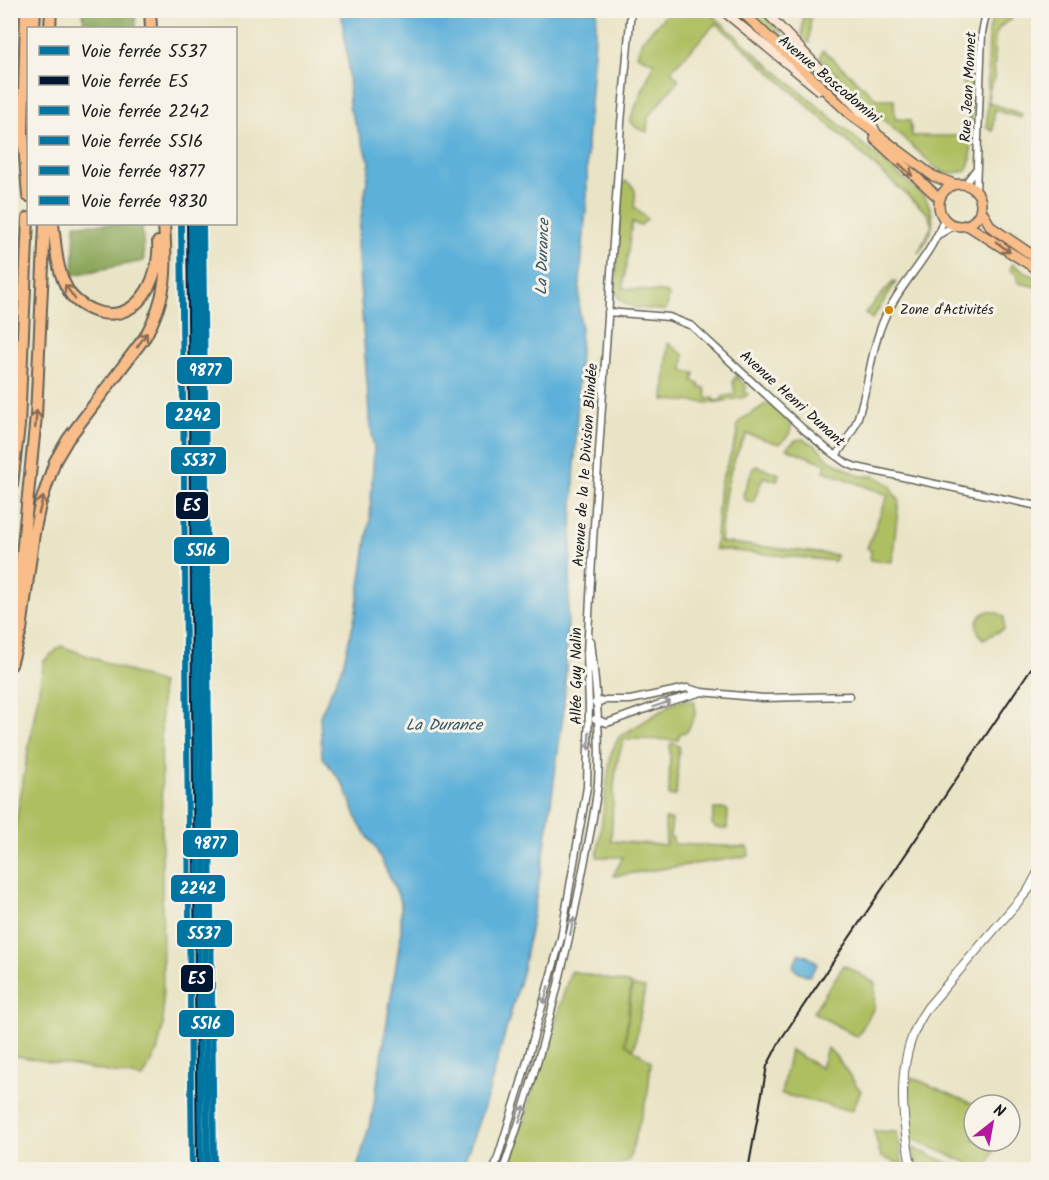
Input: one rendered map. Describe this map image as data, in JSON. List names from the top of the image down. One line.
{"streets":{"main road":["Avenue Boscodomini"],"street":["Rue Jean Monnet","Avenue Henri Dunant","Avenue de la 1e Division Blindée","Allée Guy Nalin"]},"crossings":[["Avenue Boscodomini","Rue Jean Monnet"],["Avenue Henri Dunant","Avenue de la 1e Division Blindée"],["Avenue de la 1e Division Blindée","Allée Guy Nalin"]],"water":["La Durance"],"places":["Zone d'Activités"],"lines":["rail line 5537","rail line ES","rail line 2242","rail line 5516","rail line 9877","rail line 9830"],"legend":["Voie ferrée 5537","Voie ferrée ES","Voie ferrée 2242","Voie ferrée 5516","Voie ferrée 9877","Voie ferrée 9830"],"north":"top right"}
